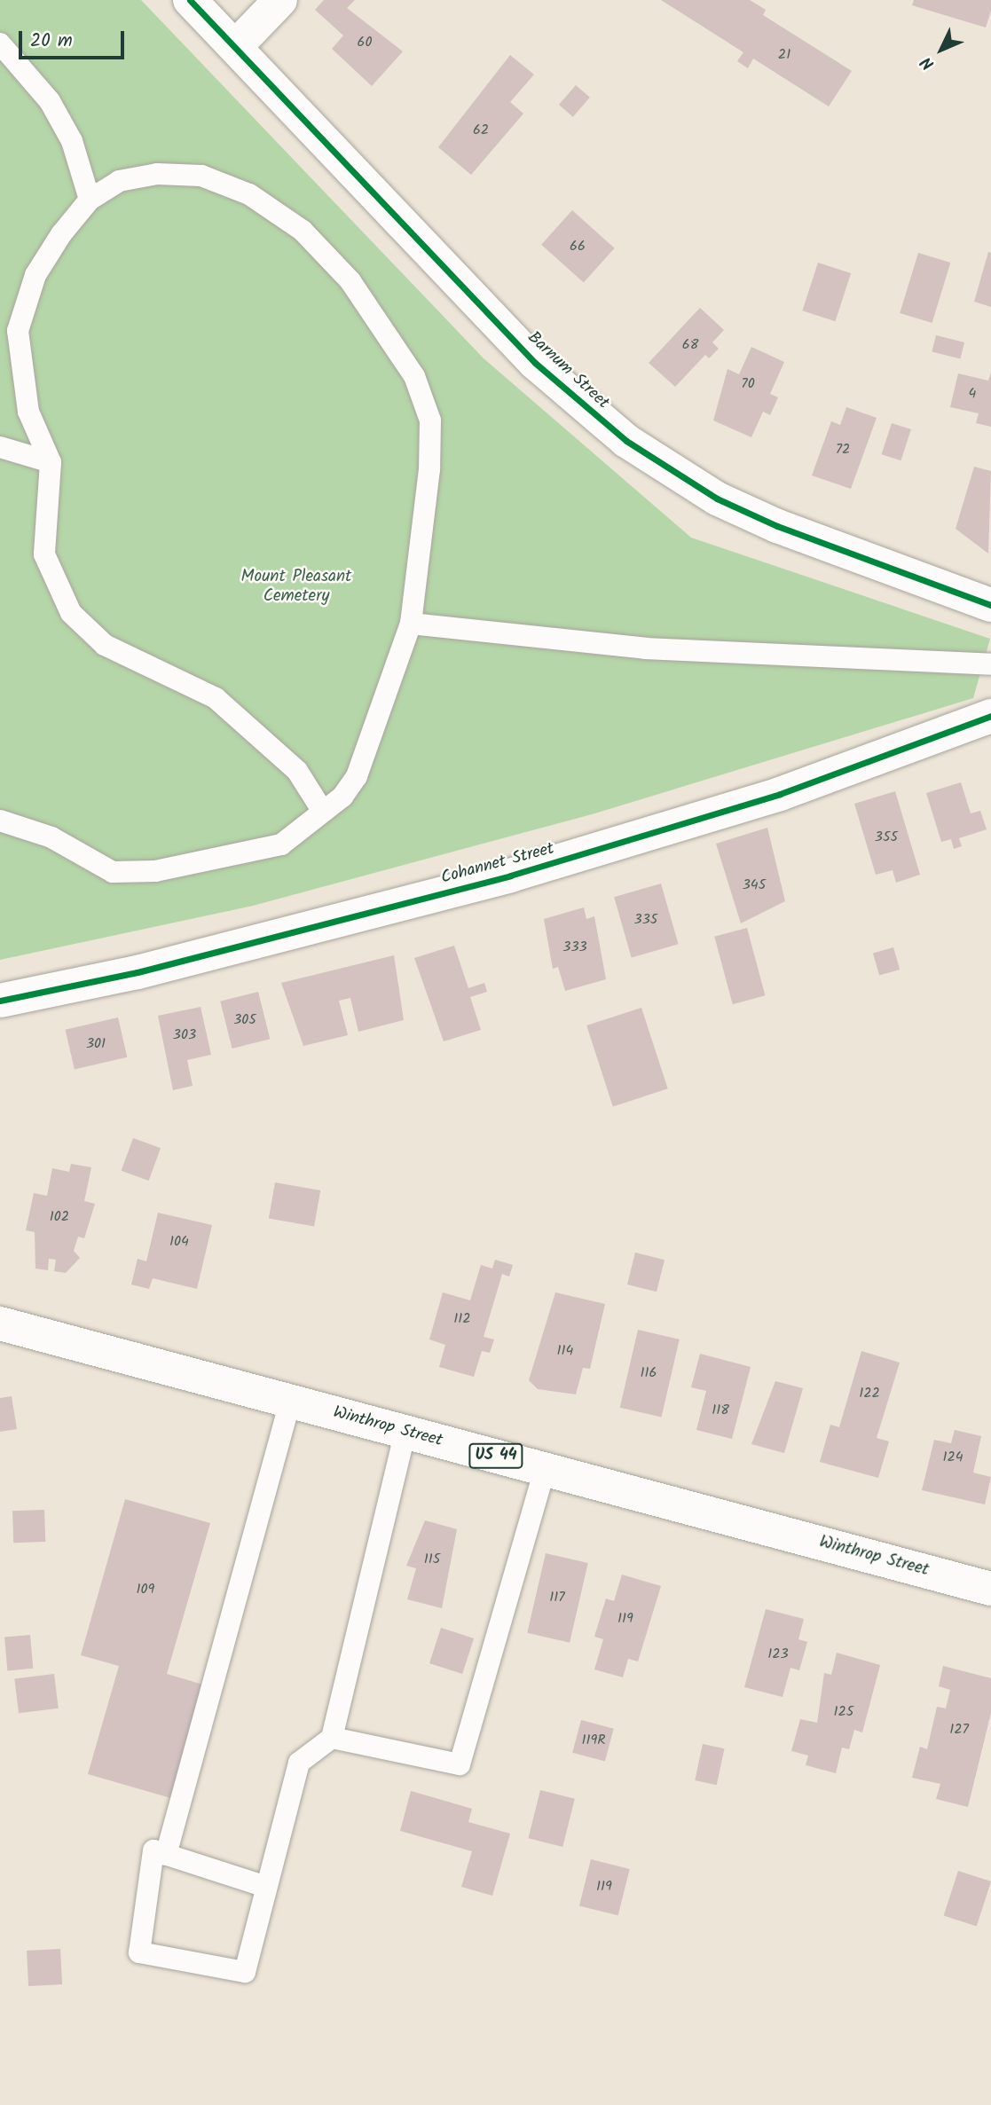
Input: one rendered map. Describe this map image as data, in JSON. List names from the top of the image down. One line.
{"streets":{"main road":["Barnum Street","Cohannet Street","Winthrop Street","US 44"]},"parks":["Mount Pleasant Cemetery"],"house_numbers":["60","21","62","66","68","70","4","72","355","345","335","333","305","303","301","102","104","112","114","116","122","118","124","115","109","117","119","123","125","127","119R","119"],"scale_bar":"20 m","north":"bottom left"}
